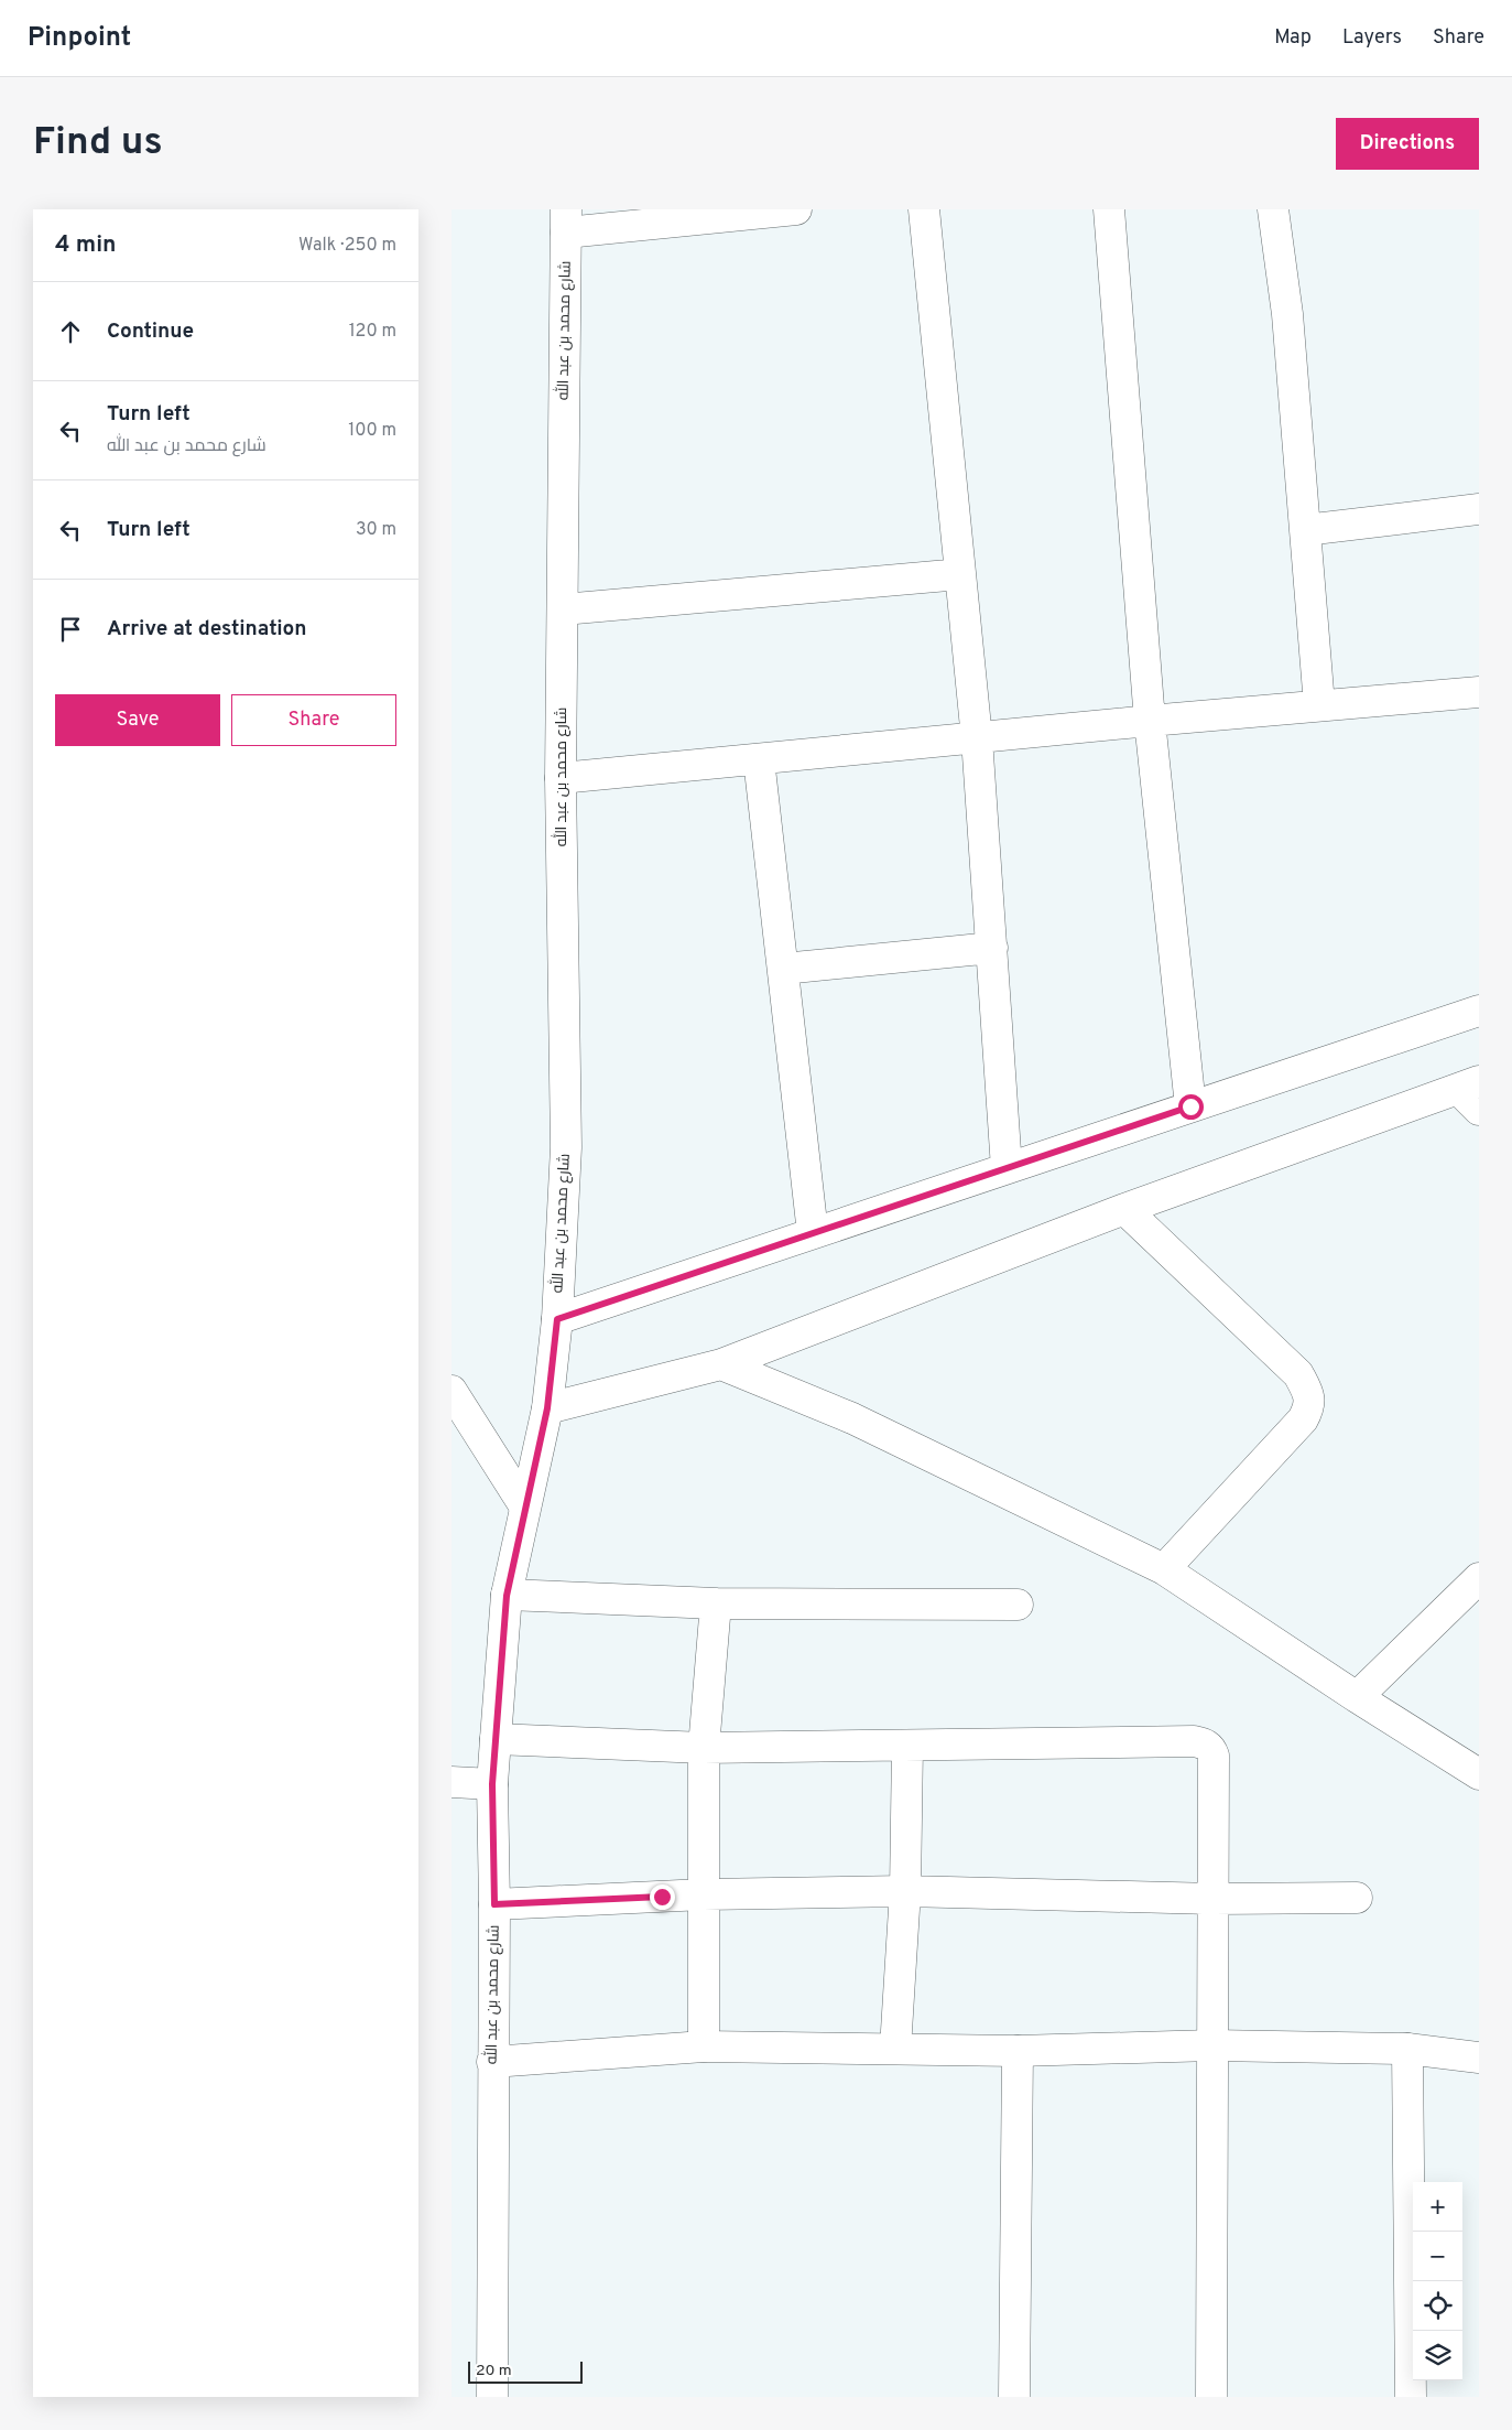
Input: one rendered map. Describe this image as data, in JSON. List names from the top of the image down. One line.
{"streets":{"street":["شارع محمد بن عبد الله"]},"scale_bar":"20 m","page":{"header":"Pinpoint","nav":["Map","Layers","Share"],"buttons":["Directions",["Save","Share"]],"title":"Find us","heading":["4 min","Walk · 250 m"],"list":[["Continue","120 m"],["Turn left","شارع محمد بن عبد الله","100 m"],["Turn left","30 m"],"Arrive at destination"],"map_buttons":["+","−"],"scale":"20 m"}}
